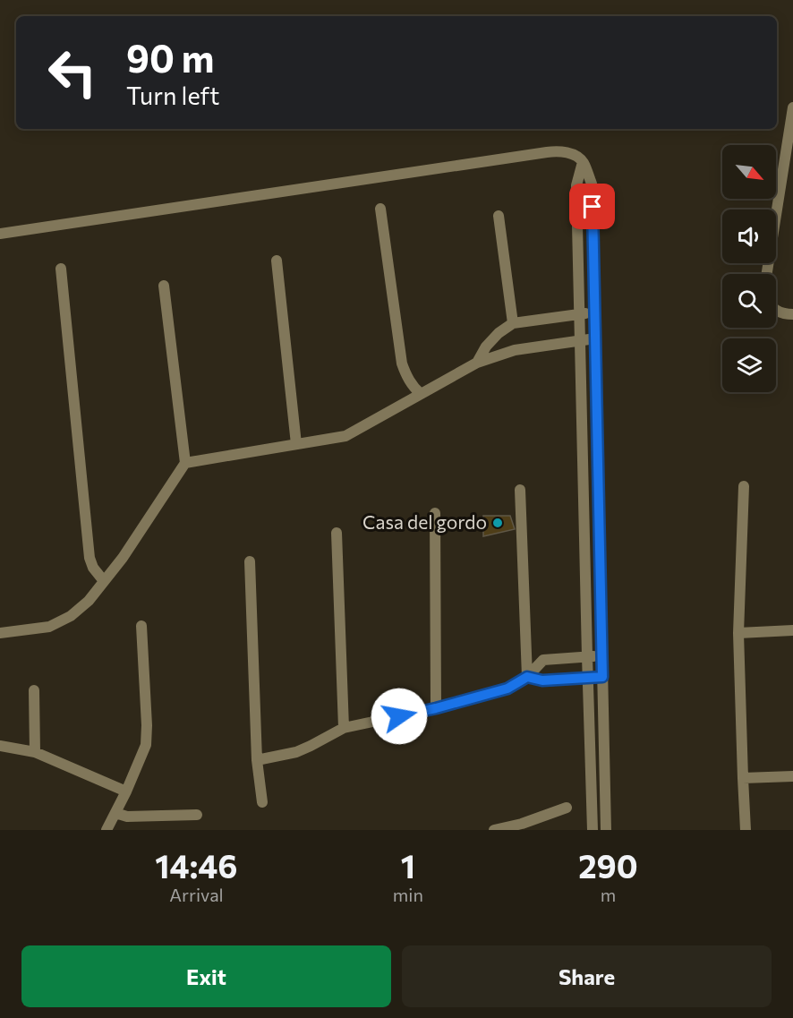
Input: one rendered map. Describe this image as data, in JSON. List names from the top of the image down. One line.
{"places":["Casa del gordo"],"north":"bottom right","page":{"turn":["90 m","Turn left"],"eta":["14:46","Arrival","1","min","290","m"],"buttons":["Exit","Share"]}}
